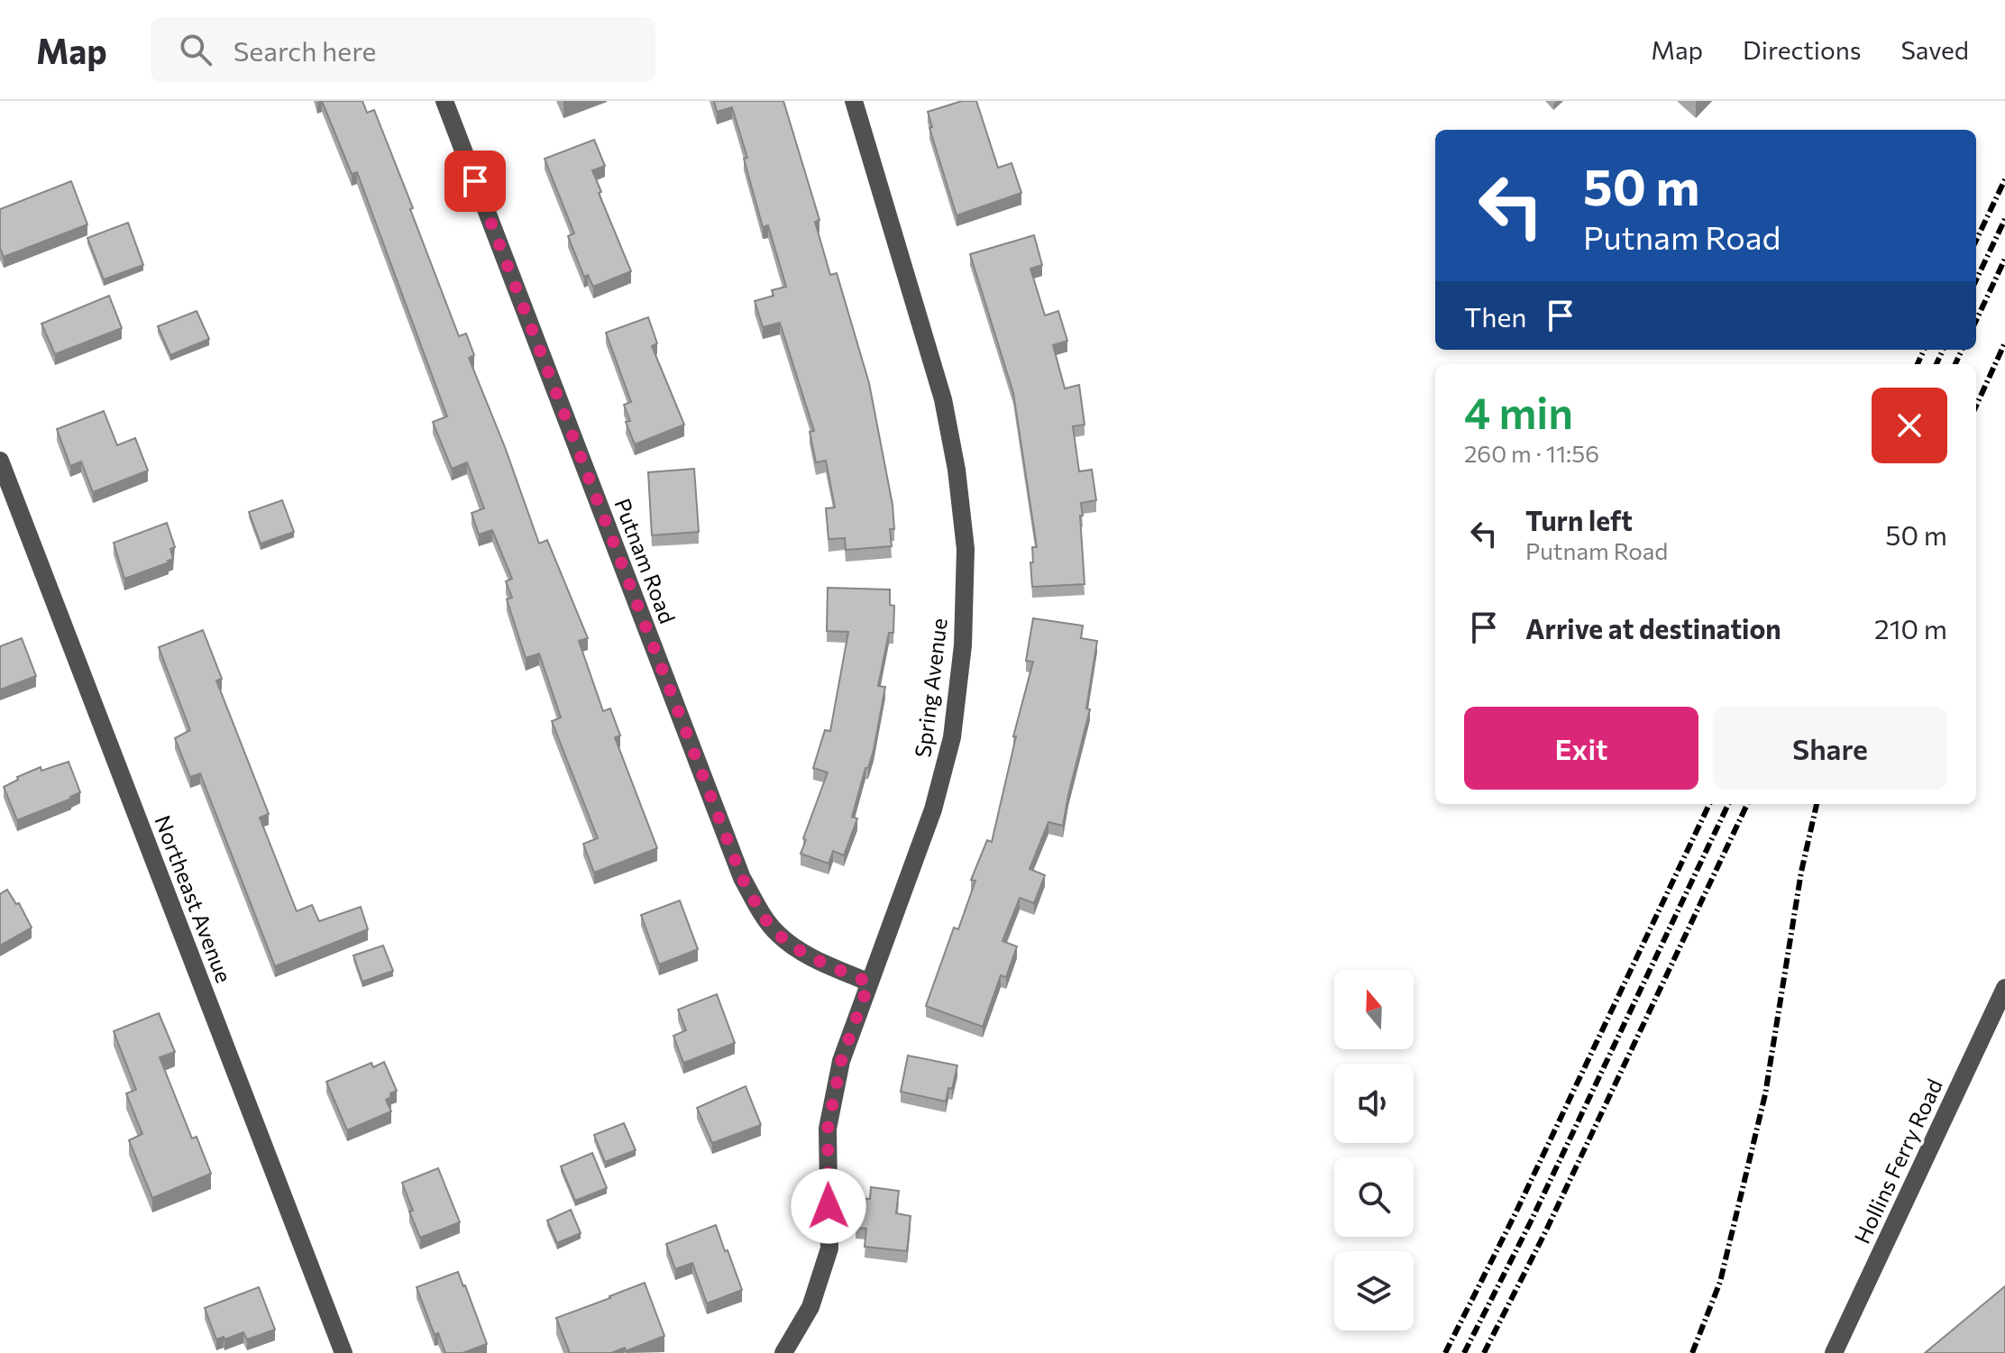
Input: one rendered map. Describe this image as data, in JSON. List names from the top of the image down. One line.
{"streets":{"street":["Putnam Road","Spring Avenue","Northeast Avenue","Hollins Ferry Road"]},"crossings":[["Putnam Road","Spring Avenue"]],"north":"top","page":{"header":"Map","search":"Search here","nav":["Map","Directions","Saved"],"turn":["50 m","Putnam Road"],"then":"Then","heading":["4 min","260 m · 11:56"],"list":[{"name":"Turn left","note":"Putnam Road","value":"50 m"},{"name":"Arrive at destination","value":"210 m"}],"buttons":["Exit","Share"]}}
